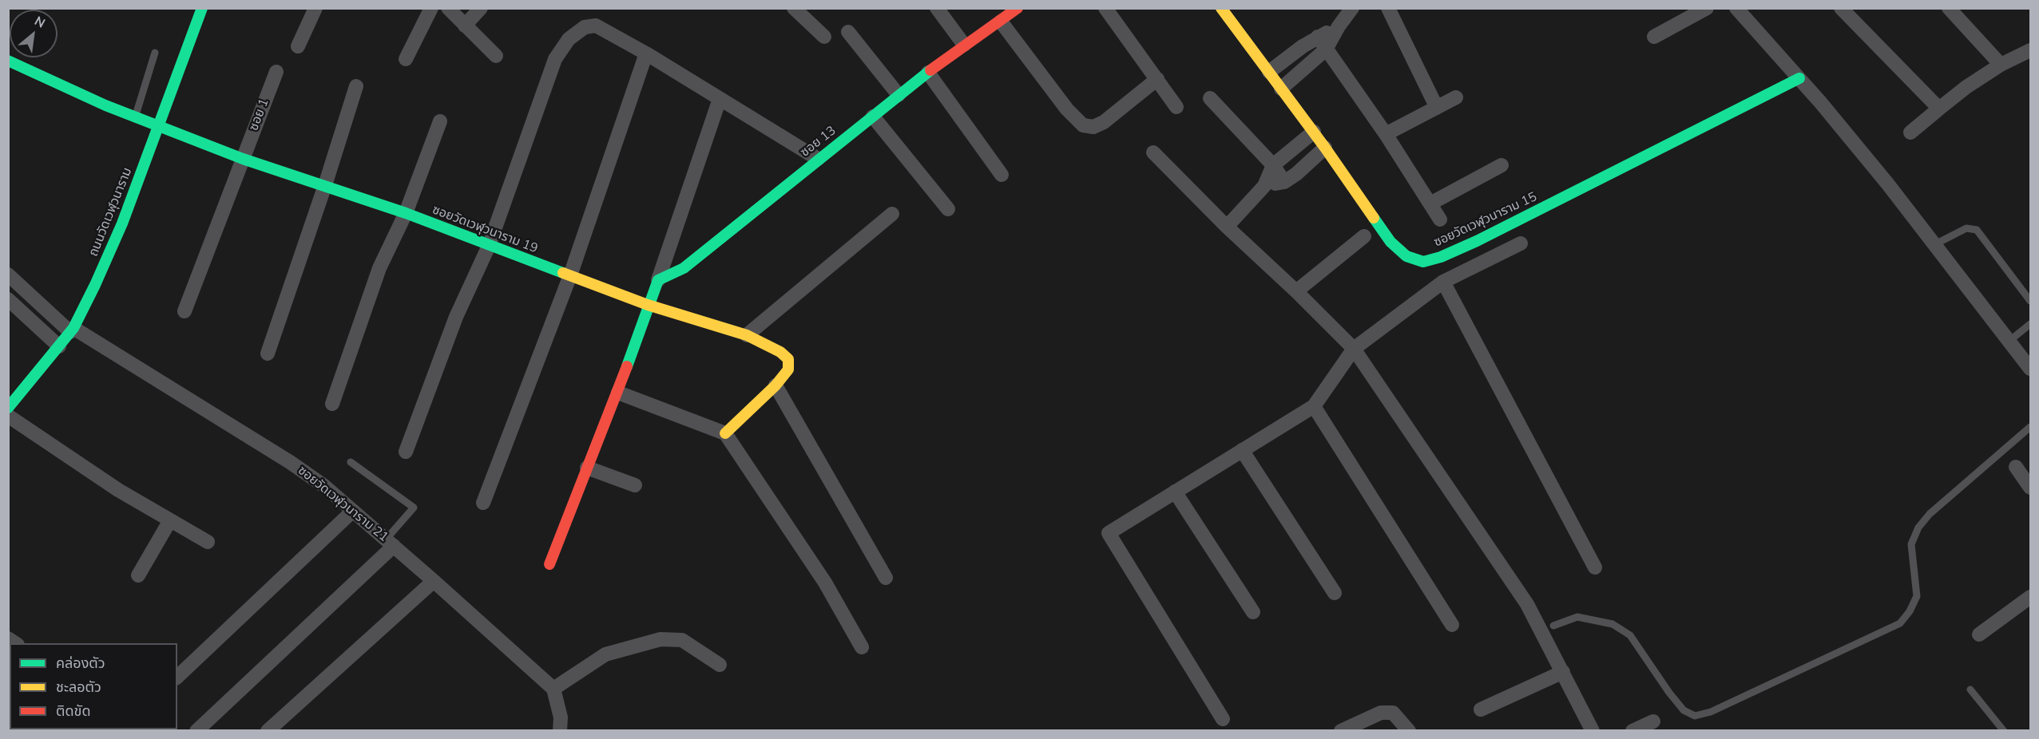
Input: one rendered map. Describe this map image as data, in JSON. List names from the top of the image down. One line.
{"streets":{"street":["ซอย 1","ซอย 13","ถนนวัดเวฬุวนาราม","ซอยวัดเวฬุวนาราม 15","ซอยวัดเวฬุวนาราม 19","ซอยวัดเวฬุวนาราม 21"]},"crossings":[["ซอย 1","ซอยวัดเวฬุวนาราม 19"],["ถนนวัดเวฬุวนาราม","ซอยวัดเวฬุวนาราม 19"],["ถนนวัดเวฬุวนาราม","ซอยวัดเวฬุวนาราม 21"]],"legend":["คล่องตัว","ชะลอตัว","ติดขัด"],"north":"top right"}
